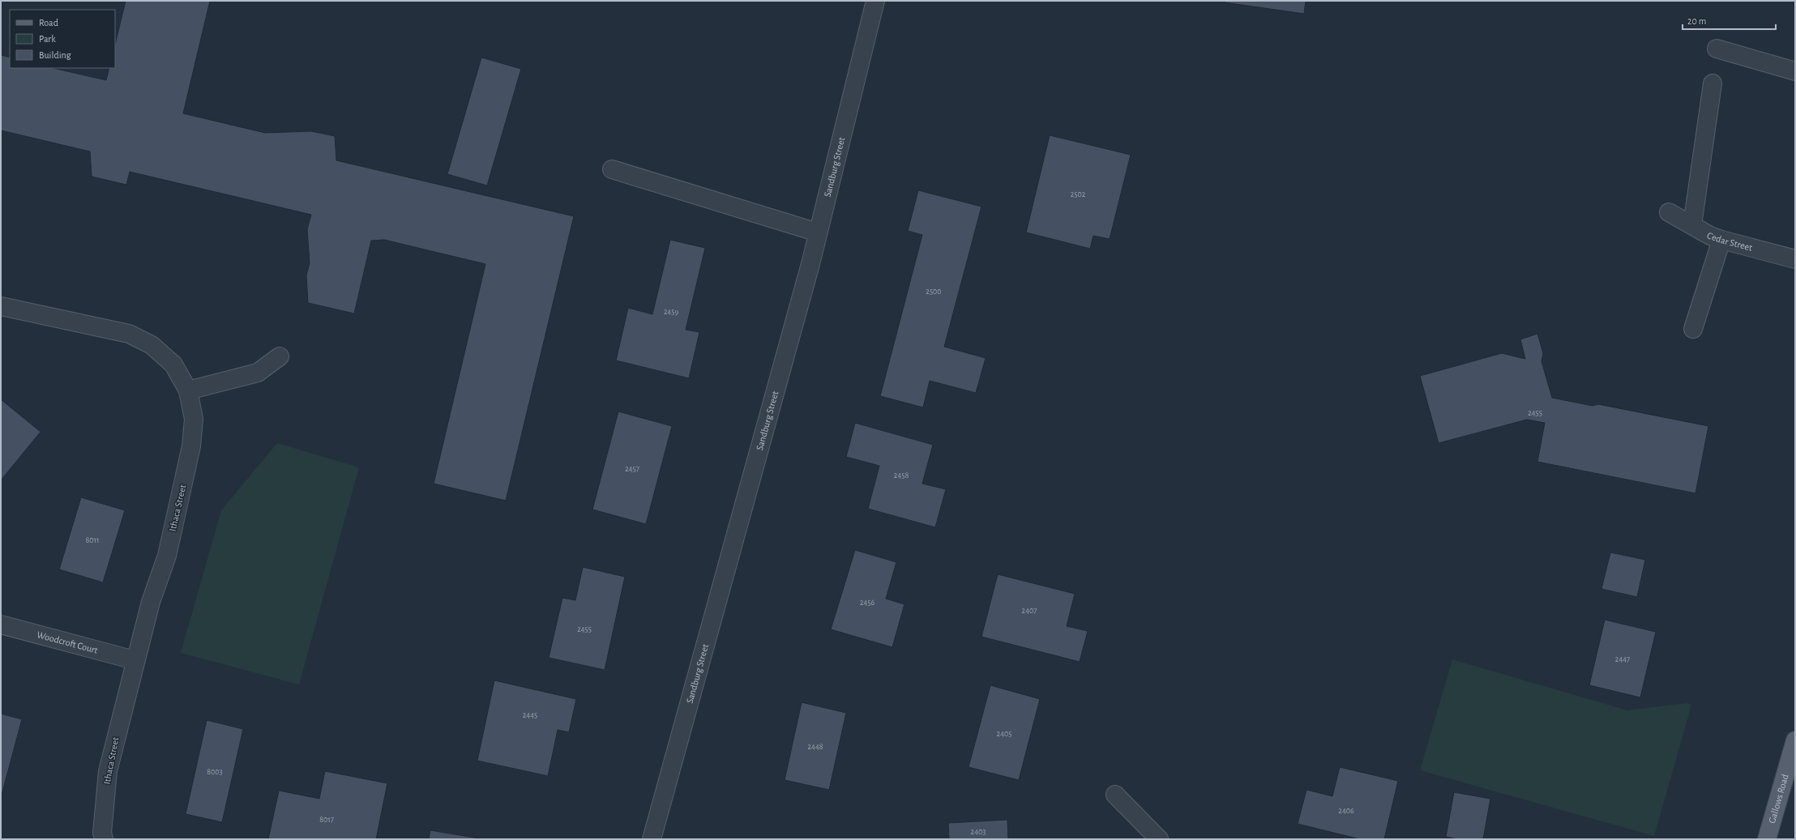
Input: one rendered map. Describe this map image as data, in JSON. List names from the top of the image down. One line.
{"streets":{"main road":["Gallows Road"],"street":["Sandburg Street","Cedar Street","Ithaca Street","Woodcroft Court"]},"crossings":[["Ithaca Street","Woodcroft Court"]],"house_numbers":["2502","2500","2459","2455","2457","2458","8011","2456","2407","2455","2447","2445","2405","2448","8003","2406","8017","2403"],"legend":["Road","Park","Building"],"scale_bar":"20 m"}
